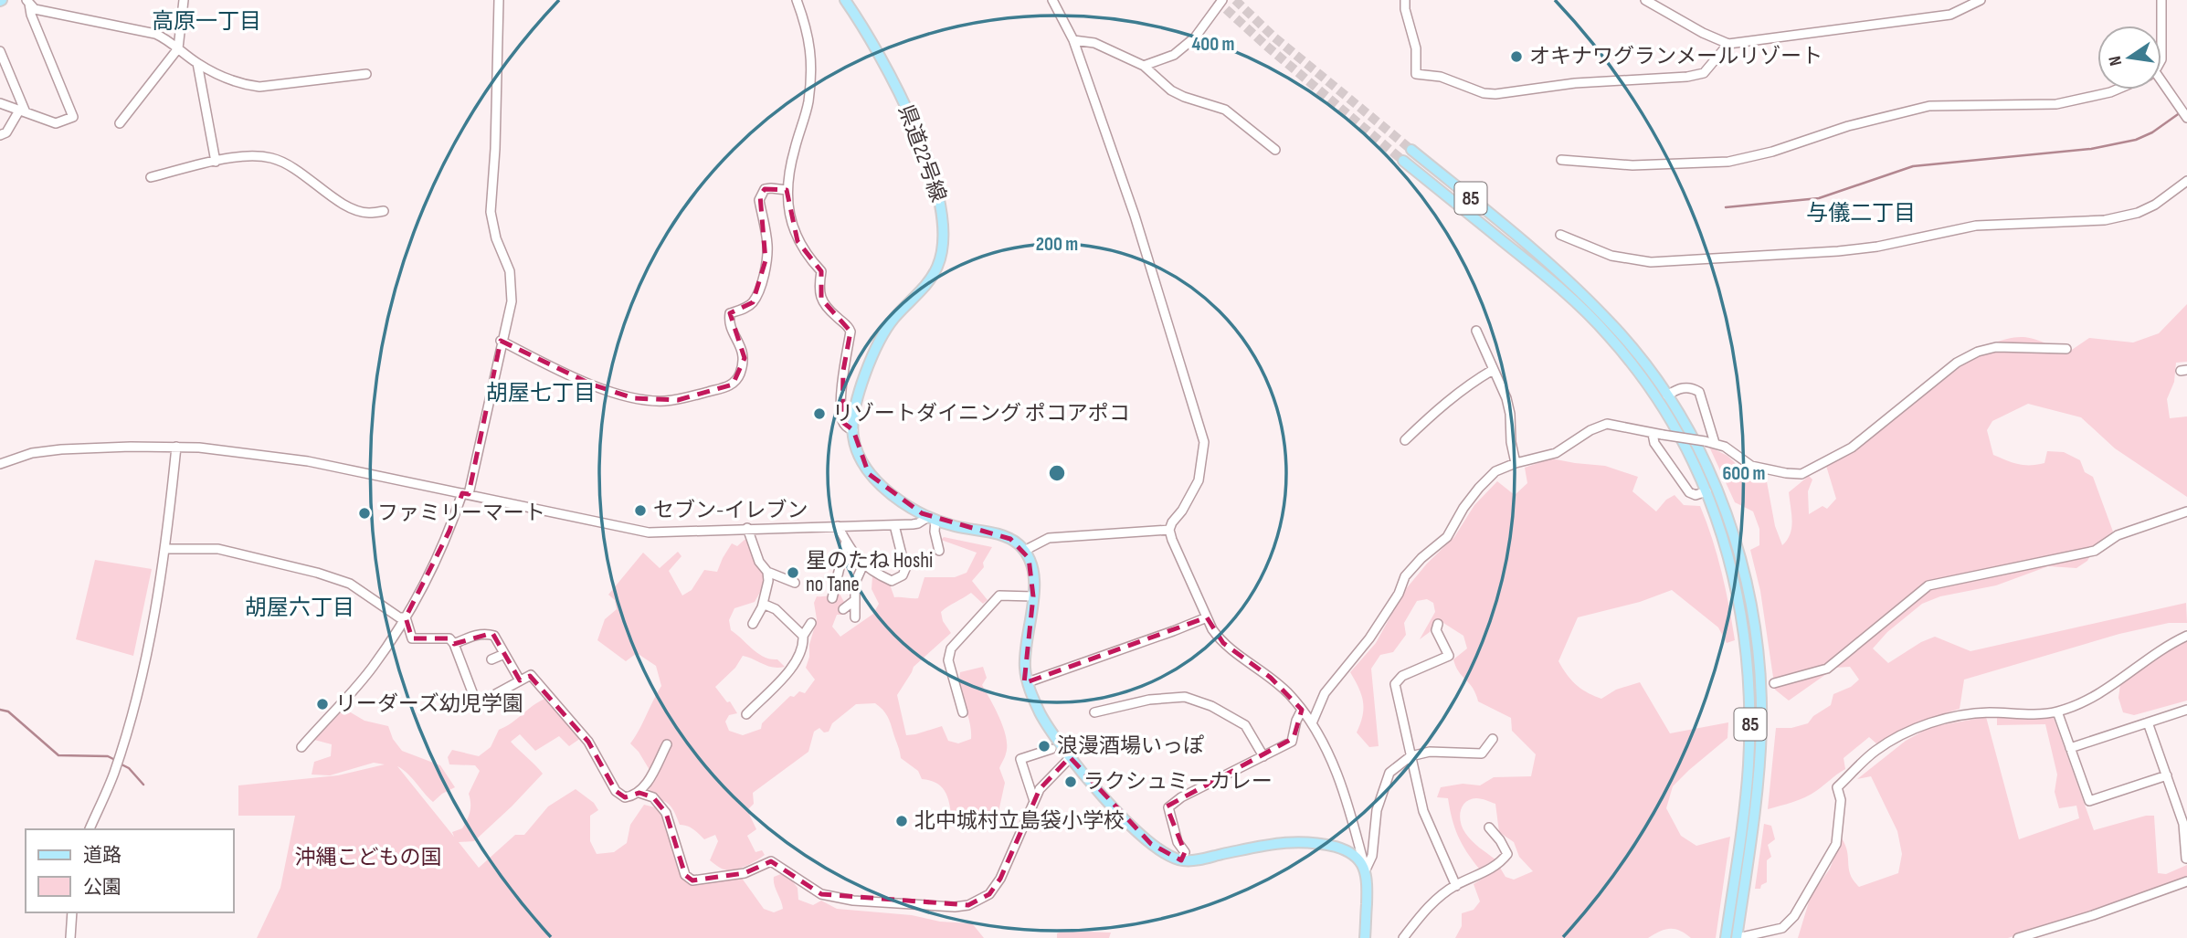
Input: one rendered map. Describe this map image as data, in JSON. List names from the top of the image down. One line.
{"streets":{"main road":["県道22号線","85"]},"districts":["高原一丁目","与儀二丁目","胡屋七丁目","胡屋六丁目"],"parks":["沖縄こどもの国"],"places":["オキナワグランメールリゾート","リゾートダイニング ポコアポコ","セブン-イレブン","ファミリーマート","星のたね Hoshi no Tane","リーダーズ幼児学園","浪漫酒場いっぽ","ラクシュミーカレー","北中城村立島袋小学校"],"legend":["道路","公園"],"north":"left","rings":["400 m","200 m","600 m"]}
